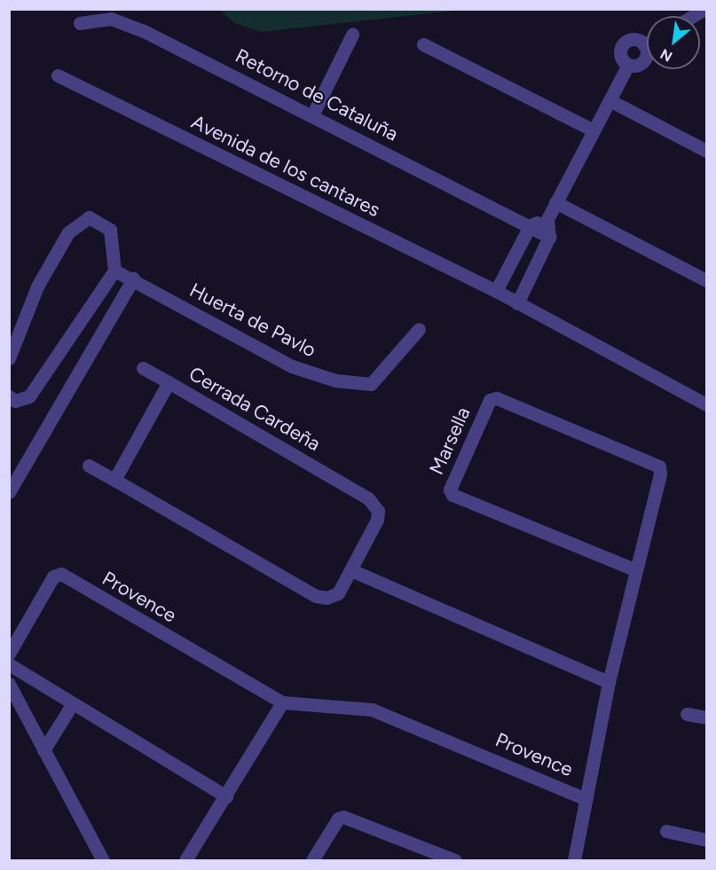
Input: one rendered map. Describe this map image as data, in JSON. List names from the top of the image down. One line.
{"streets":{"street":["Retorno de Cataluña","Avenida de los cantares","Huerta de Pavlo","Cerrada Cardeña","Marsella","Provence"]},"crossings":[["Marsella","Provence"]],"north":"bottom left"}
